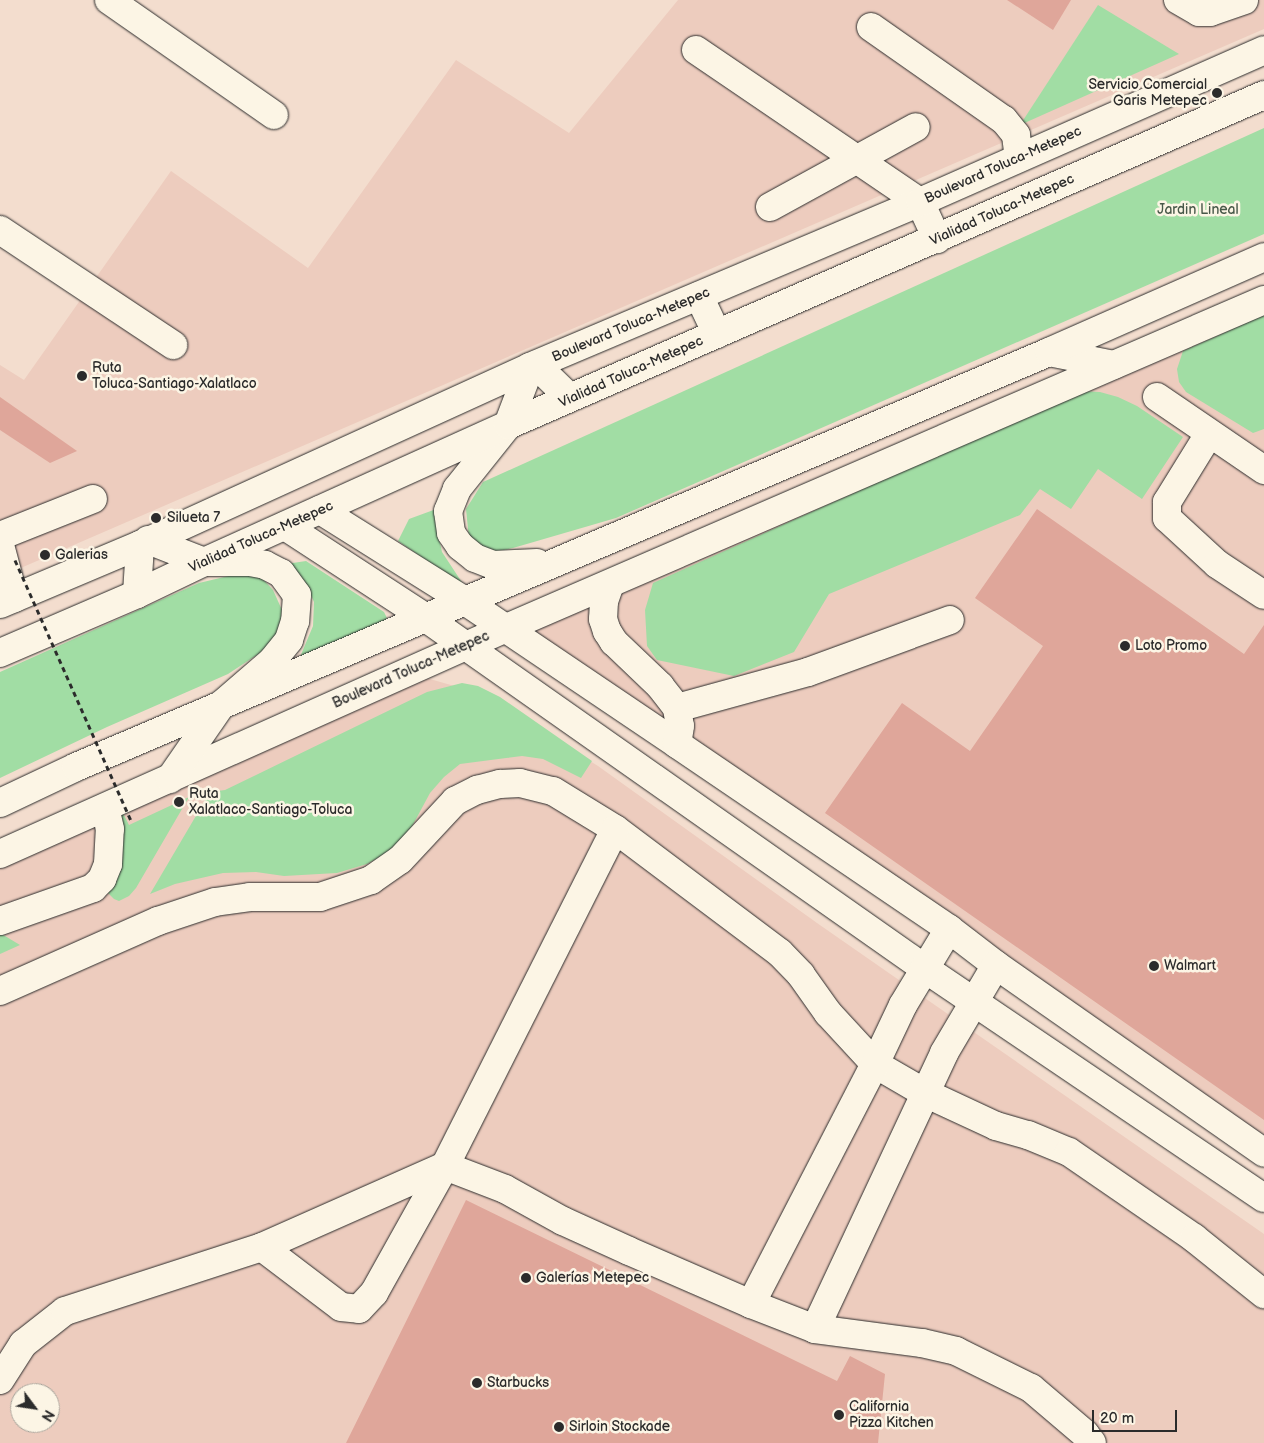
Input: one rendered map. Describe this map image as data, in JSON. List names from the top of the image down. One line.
{"streets":{"main road":["Boulevard Toluca-Metepec","Vialidad Toluca-Metepec"]},"parks":["Jardin Lineal"],"places":["Servicio Comercial Garis Metepec","Ruta Toluca-Santiago-Xalatlaco","Silueta 7","Galerias","Loto Promo","Ruta Xalatlaco-Santiago-Toluca","Walmart","Galerías Metepec","Starbucks","California Pizza Kitchen","Sirloin Stockade"],"scale_bar":"20 m","north":"bottom right"}
